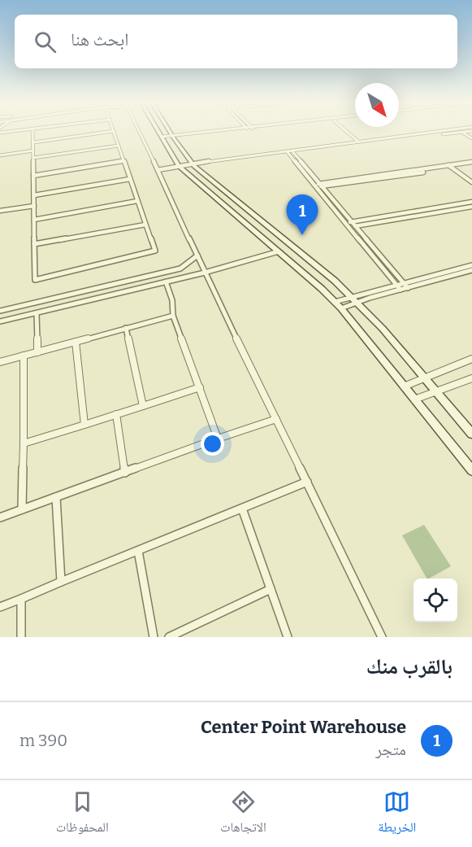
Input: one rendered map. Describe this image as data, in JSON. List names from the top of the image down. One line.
{"north":"bottom right","page":{"search":"ابحث هنا","pins":"1","heading":"بالقرب منك","list":[{"mark":"1","name":"Center Point Warehouse","note":"متجر","value":"390 m"}],"nav":["الخريطة","الاتجاهات","المحفوظات"]}}
